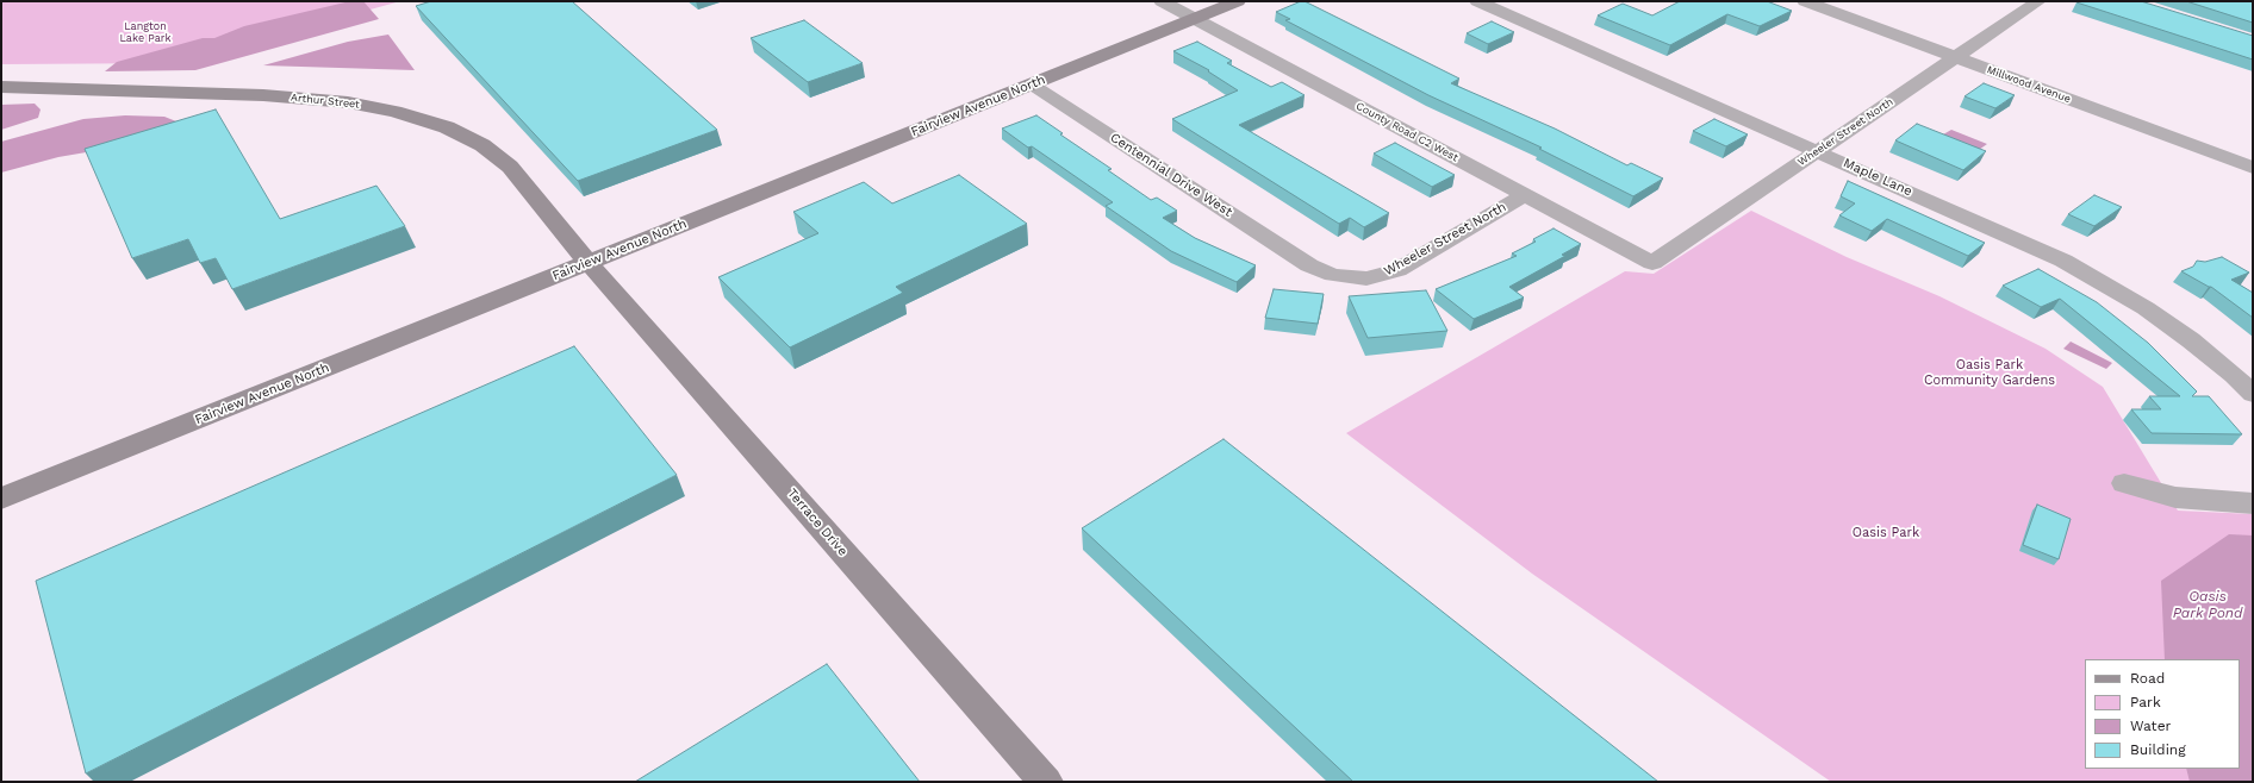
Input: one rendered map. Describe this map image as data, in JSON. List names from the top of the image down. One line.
{"streets":{"street":["Millwood Avenue","Arthur Street","Fairview Avenue North","County Road C2 West","Wheeler Street North","Centennial Drive West","Maple Lane","Terrace Drive"]},"crossings":[["Millwood Avenue","Wheeler Street North"],["Arthur Street","Fairview Avenue North"],["Arthur Street","Terrace Drive"],["Fairview Avenue North","County Road C2 West"],["Fairview Avenue North","Centennial Drive West"],["Fairview Avenue North","Terrace Drive"],["County Road C2 West","Wheeler Street North"],["Wheeler Street North","Centennial Drive West"],["Wheeler Street North","Maple Lane"]],"water":["Oasis Park Pond"],"parks":["Langton Lake Park","Oasis Park Community Gardens","Oasis Park"],"legend":["Road","Park","Water","Building"]}
